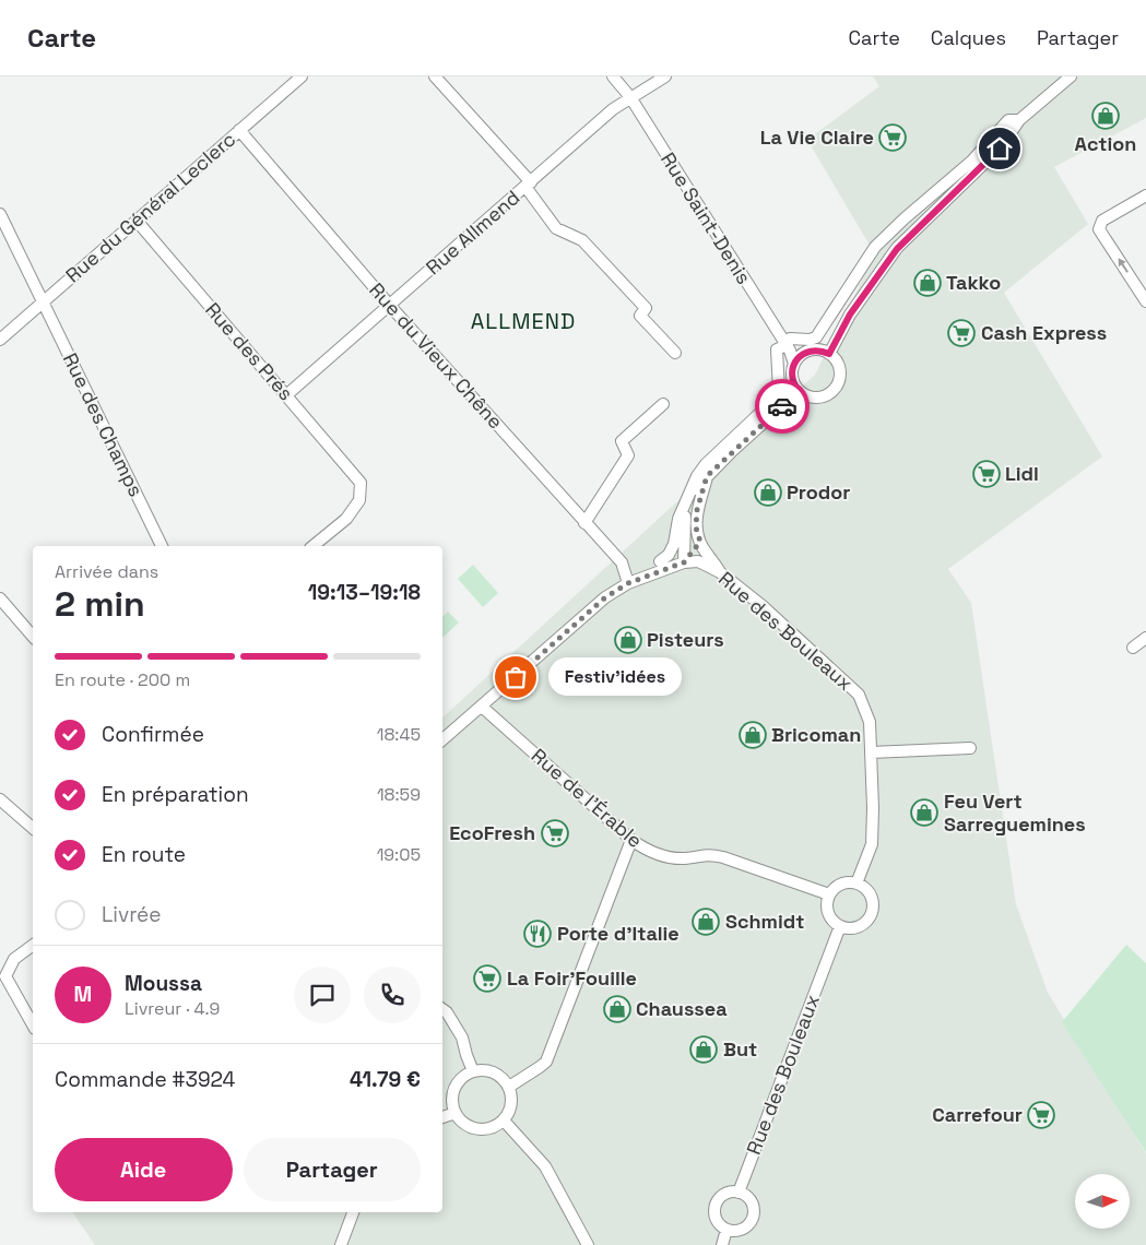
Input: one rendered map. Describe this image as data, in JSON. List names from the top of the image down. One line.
{"streets":{"street":["Rue du Général Leclerc","Rue Saint-Denis","Rue Allmend","Rue des Prés","Rue du Vieux Chêne","Rue des Champs","Rue des Bouleaux","Rue de l'Érable"]},"crossings":[["Rue du Général Leclerc","Rue des Prés"],["Rue du Général Leclerc","Rue du Vieux Chêne"],["Rue du Général Leclerc","Rue des Champs"],["Rue Saint-Denis","Rue Allmend"],["Rue Allmend","Rue des Prés"],["Rue Allmend","Rue du Vieux Chêne"],["Rue des Bouleaux","Rue de l'Érable"]],"districts":["ALLMEND"],"places":{"shop":["Action","Takko","Prodor","Pisteurs","Bricoman","Feu Vert Sarreguemines","Schmidt","Chaussea","But"],"supermarket":["La Vie Claire","Cash Express","Lidl","EcoFresh","La Foir'Fouille","Carrefour"],"other":["Festiv'idées"],"restaurant":["Porte d'Italie"]},"north":"right","page":{"header":"Carte","nav":["Carte","Calques","Partager"],"heading":["2 min","Arrivée dans","19:13–19:18"],"panel":["Moussa","Livreur · 4.9","Commande #3924","41.79 €"],"bar":"En route · 200 m","bubble":"Festiv'idées","list":[["Confirmée","18:45"],["En préparation","18:59"],["En route","19:05"],"Livrée"],"round":"M","buttons":["Aide","Partager"]}}
